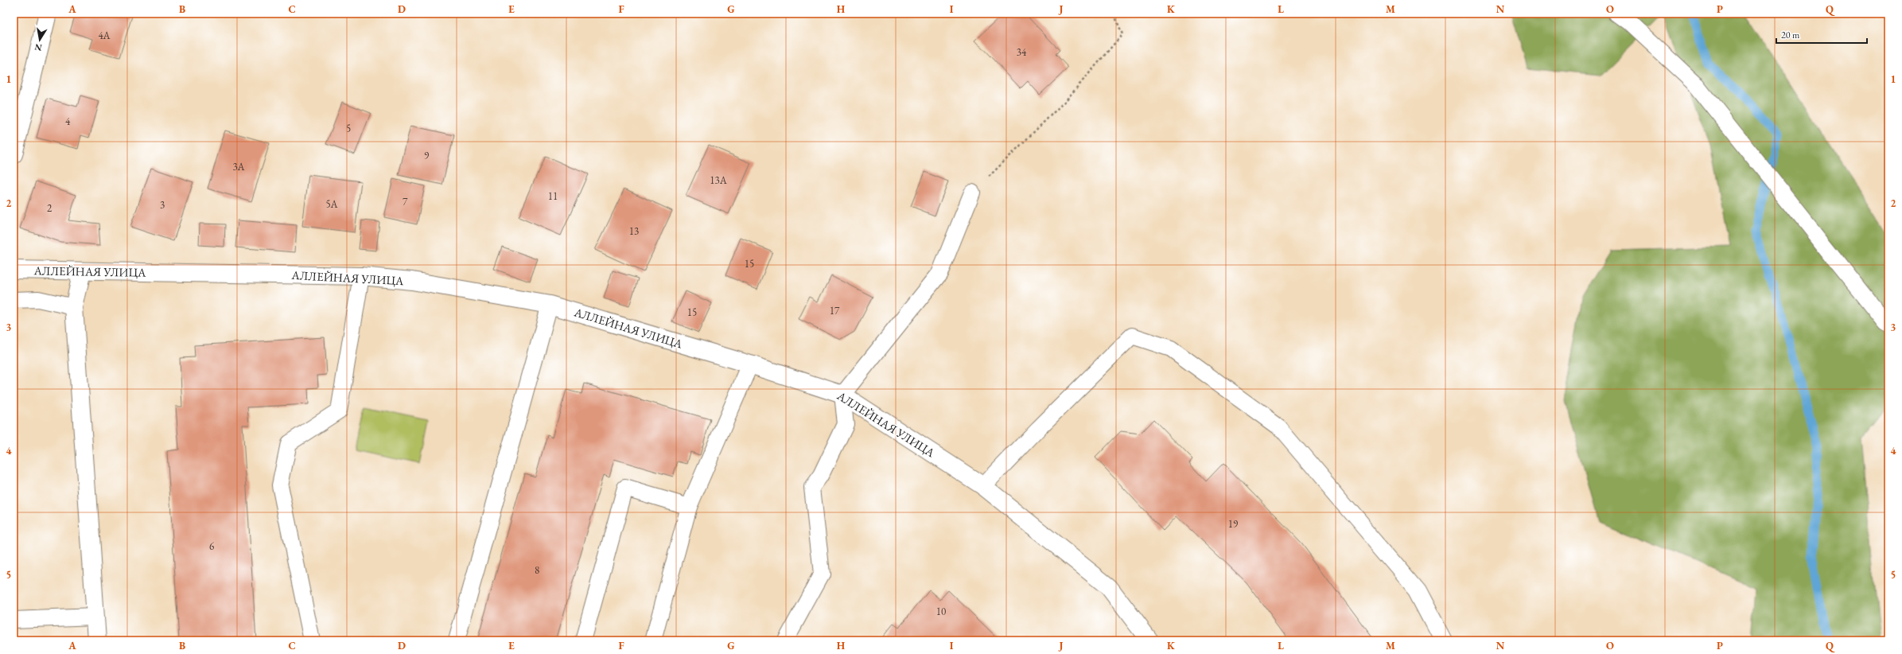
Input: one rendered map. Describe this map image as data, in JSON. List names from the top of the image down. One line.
{"streets":{"street":["АЛЛЕЙНАЯ УЛИЦА"]},"house_numbers":["4А","34","4","5","9","3А","13А","11","7","5А","3","2","13","15","17","15","19","6","8","10"],"scale_bar":"20 m","north":"bottom","grid":{"columns":["A","B","C","D","E","F","G","H","I","J","K","L","M","N","O","P","Q"],"rows":["1","2","3","4","5"]}}
